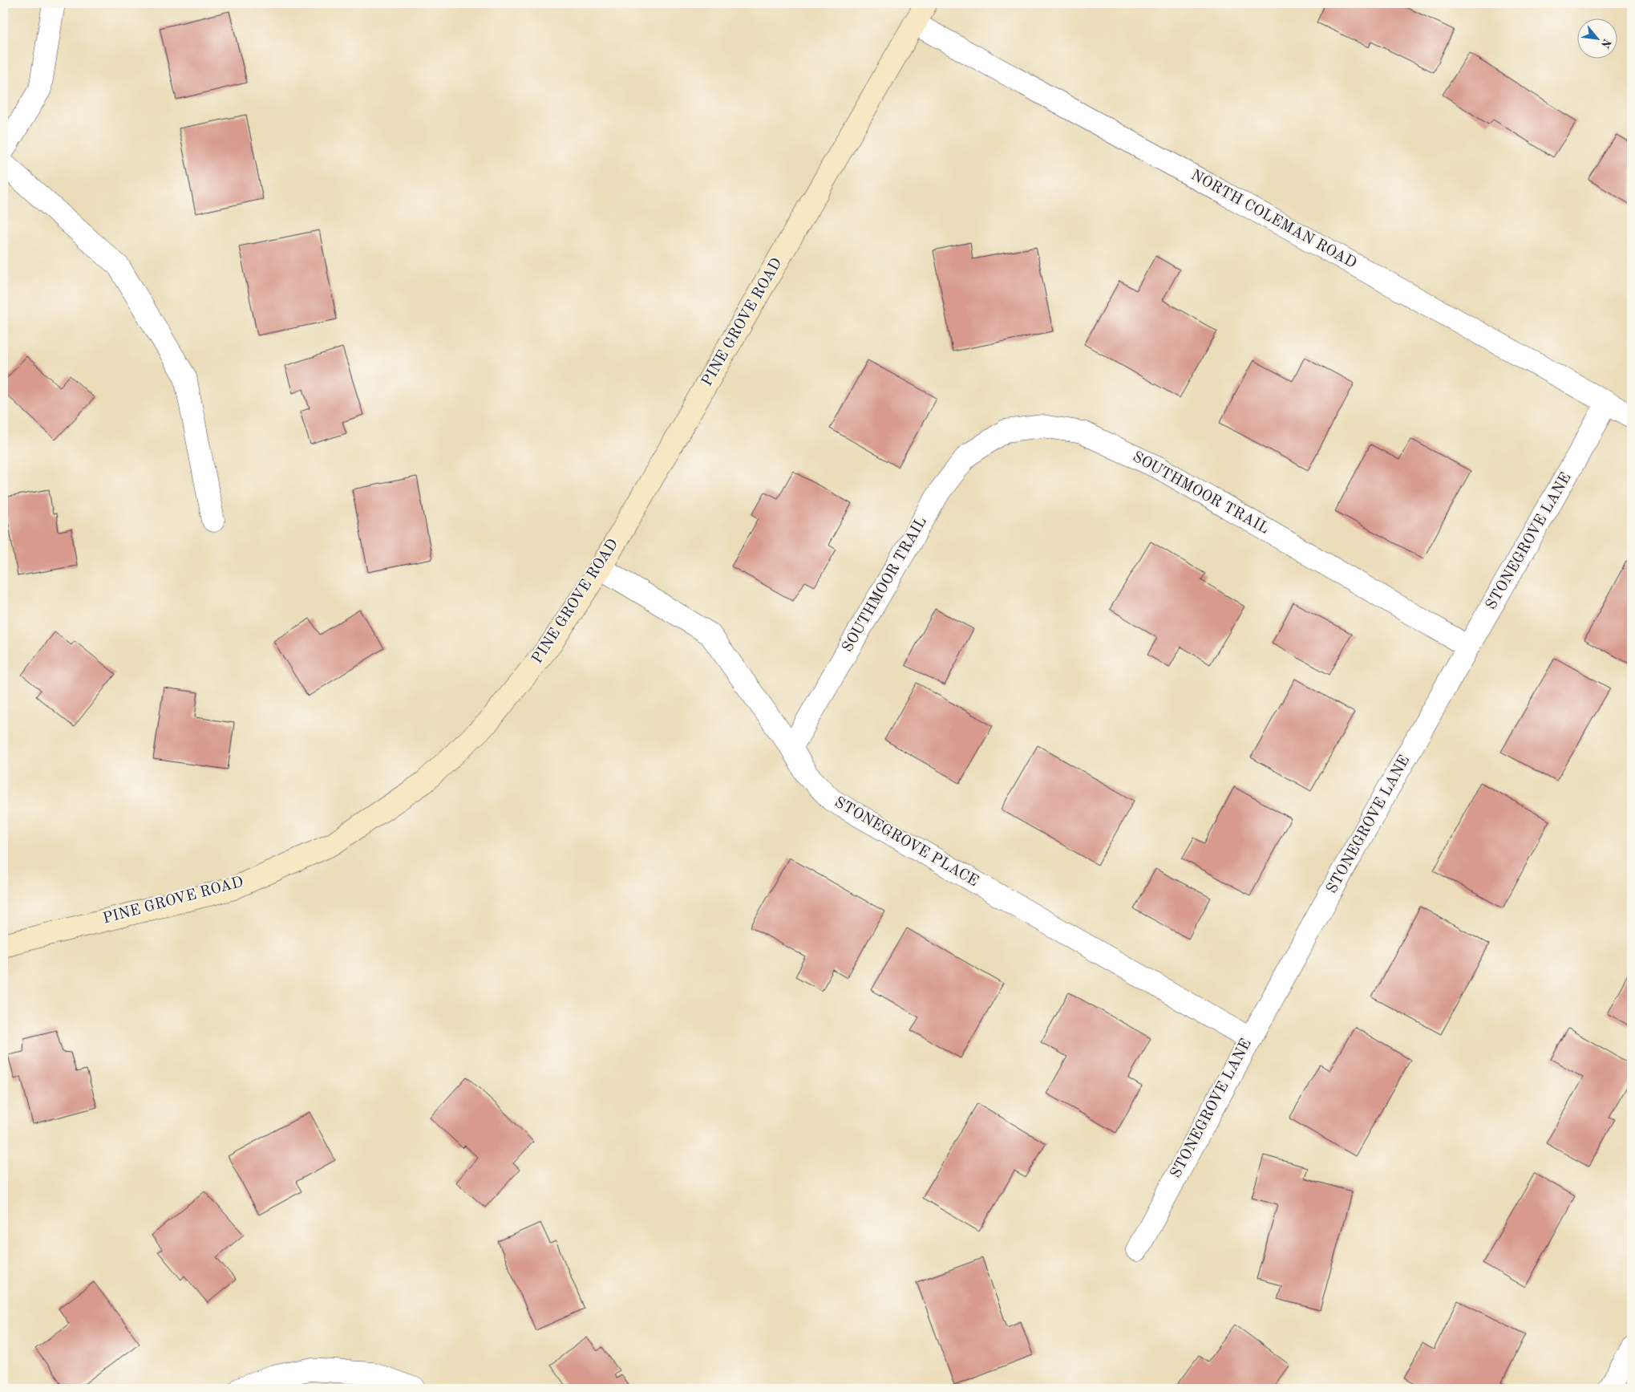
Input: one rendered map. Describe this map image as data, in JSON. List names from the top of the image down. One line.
{"streets":{"main road":["PINE GROVE ROAD"],"street":["NORTH COLEMAN ROAD","SOUTHMOOR TRAIL","STONEGROVE LANE","STONEGROVE PLACE"]},"crossings":[["NORTH COLEMAN ROAD","PINE GROVE ROAD"],["NORTH COLEMAN ROAD","STONEGROVE LANE"],["PINE GROVE ROAD","STONEGROVE PLACE"],["SOUTHMOOR TRAIL","STONEGROVE LANE"],["SOUTHMOOR TRAIL","STONEGROVE PLACE"],["STONEGROVE LANE","STONEGROVE PLACE"]],"north":"bottom right"}
